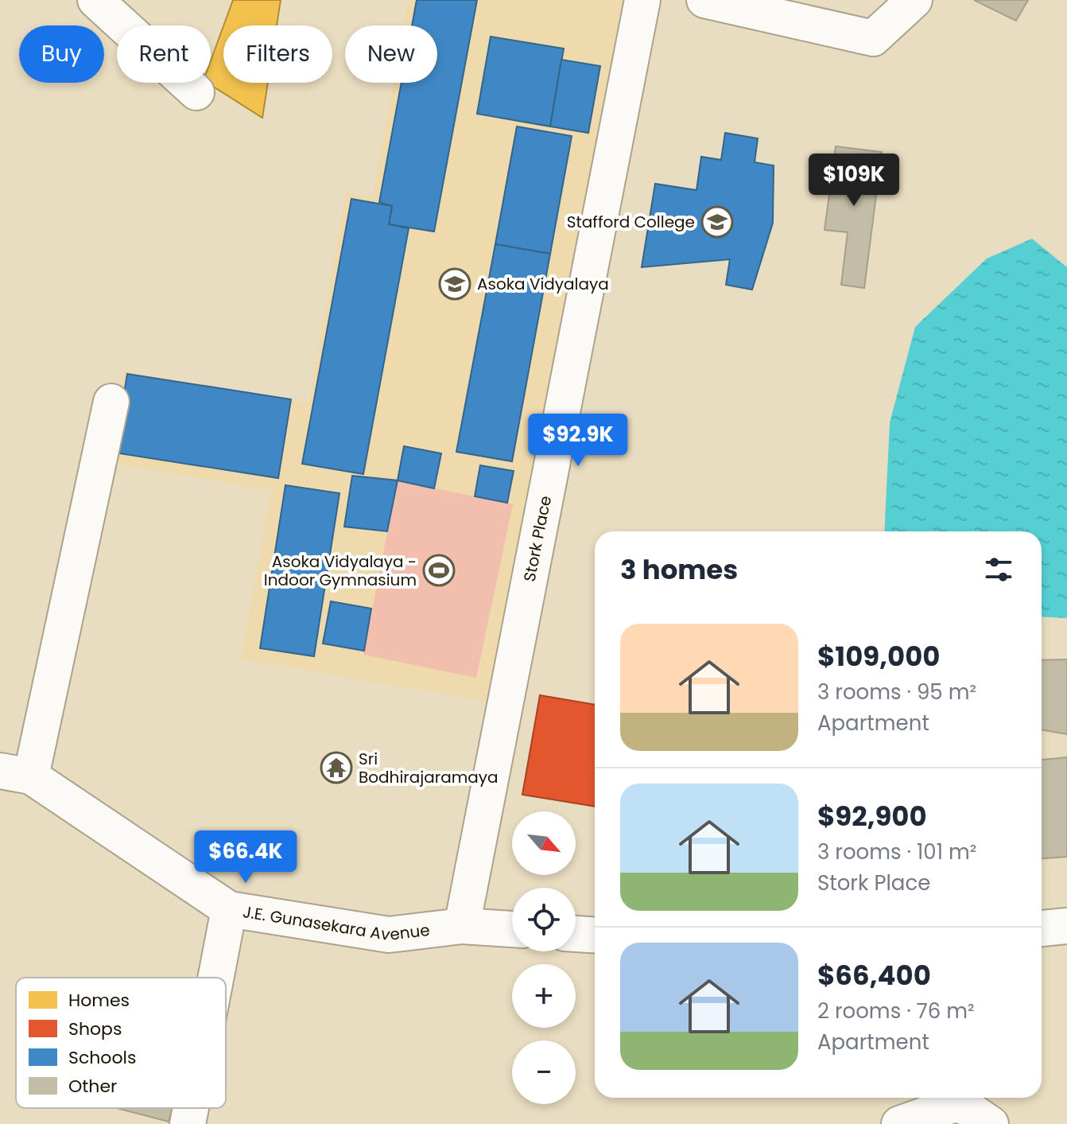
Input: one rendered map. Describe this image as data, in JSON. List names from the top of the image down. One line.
{"streets":{"street":["Stork Place","J.E. Gunasekara Avenue"]},"crossings":[["Stork Place","J.E. Gunasekara Avenue"]],"places":{"school or university":["Stafford College","Asoka Vidyalaya"],"sports":["Asoka Vidyalaya - Indoor Gymnasium"],"temple":["Sri Bodhirajaramaya"]},"legend":["Homes","Shops","Schools","Other"],"north":"bottom right","page":{"chip":["Buy","Rent","Filters","New"],"price":["$109K","$92.9K","$66.4K"],"heading":"3 homes","list":[{"name":"$109,000","note":"3 rooms · 95 m² · Apartment"},{"name":"$92,900","note":"3 rooms · 101 m² · Stork Place"},{"name":"$66,400","note":"2 rooms · 76 m² · Apartment"}],"map_buttons":["+","−"]}}
